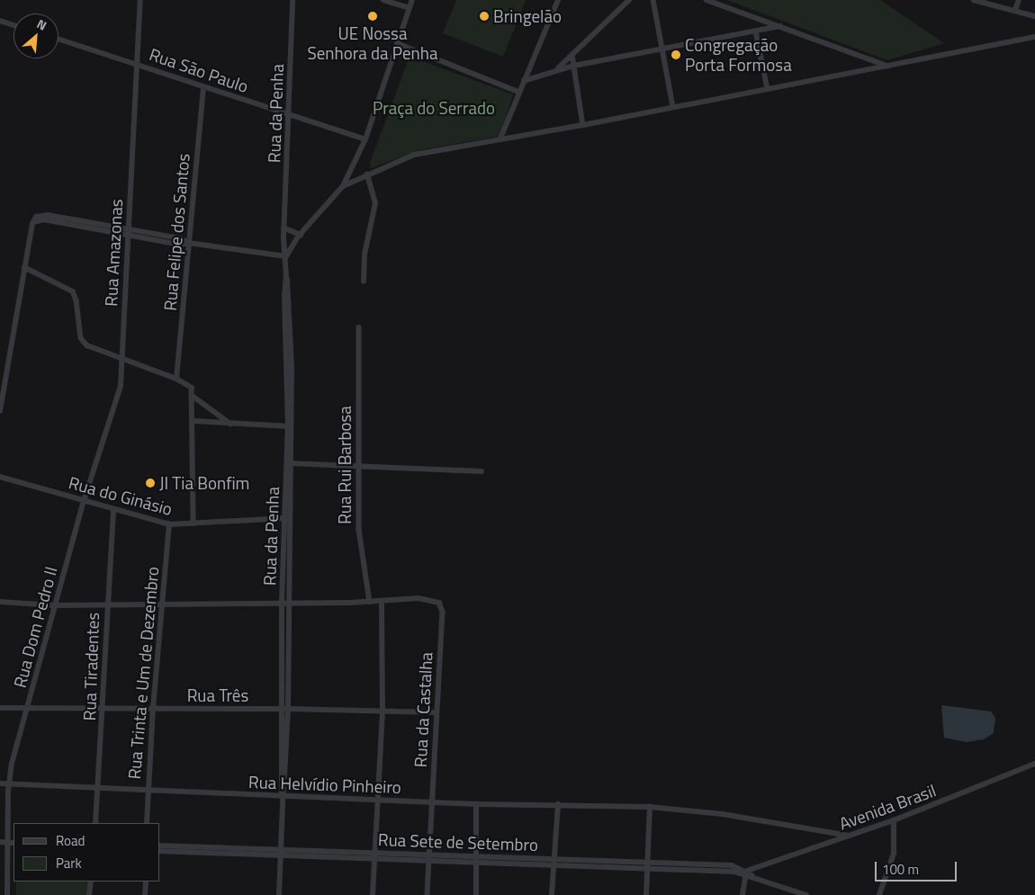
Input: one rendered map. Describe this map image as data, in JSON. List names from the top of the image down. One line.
{"streets":{"street":["Rua São Paulo","Rua da Penha","Rua Felipe dos Santos","Rua Amazonas","Rua Rui Barbosa","Rua do Ginásio","Rua Dom Pedro II","Rua Tiradentes","Rua Trinta e Um de Dezembro","Rua Três","Rua da Castalha","Rua Helvídio Pinheiro","Avenida Brasil","Rua Sete de Setembro"]},"crossings":[["Rua São Paulo","Rua da Penha"],["Rua São Paulo","Rua Felipe dos Santos"],["Rua São Paulo","Rua Amazonas"],["Rua da Penha","Rua do Ginásio"],["Rua da Penha","Rua Três"],["Rua da Penha","Rua Helvídio Pinheiro"],["Rua da Penha","Rua Sete de Setembro"],["Rua Amazonas","Rua do Ginásio"],["Rua Amazonas","Rua Dom Pedro II"],["Rua do Ginásio","Rua Dom Pedro II"],["Rua do Ginásio","Rua Tiradentes"],["Rua do Ginásio","Rua Trinta e Um de Dezembro"],["Rua Dom Pedro II","Rua Três"],["Rua Dom Pedro II","Rua Helvídio Pinheiro"],["Rua Tiradentes","Rua Três"],["Rua Tiradentes","Rua Helvídio Pinheiro"],["Rua Trinta e Um de Dezembro","Rua Três"],["Rua Trinta e Um de Dezembro","Rua Helvídio Pinheiro"],["Rua Três","Rua da Castalha"],["Rua da Castalha","Rua Helvídio Pinheiro"],["Rua da Castalha","Rua Sete de Setembro"],["Rua Helvídio Pinheiro","Avenida Brasil"],["Avenida Brasil","Rua Sete de Setembro"]],"parks":["Praça do Serrado"],"places":["UE Nossa Senhora da Penha","Bringelão","Congregação Porta Formosa","JI Tia Bonfim"],"legend":["Road","Park"],"scale_bar":"100 m","north":"top right"}
